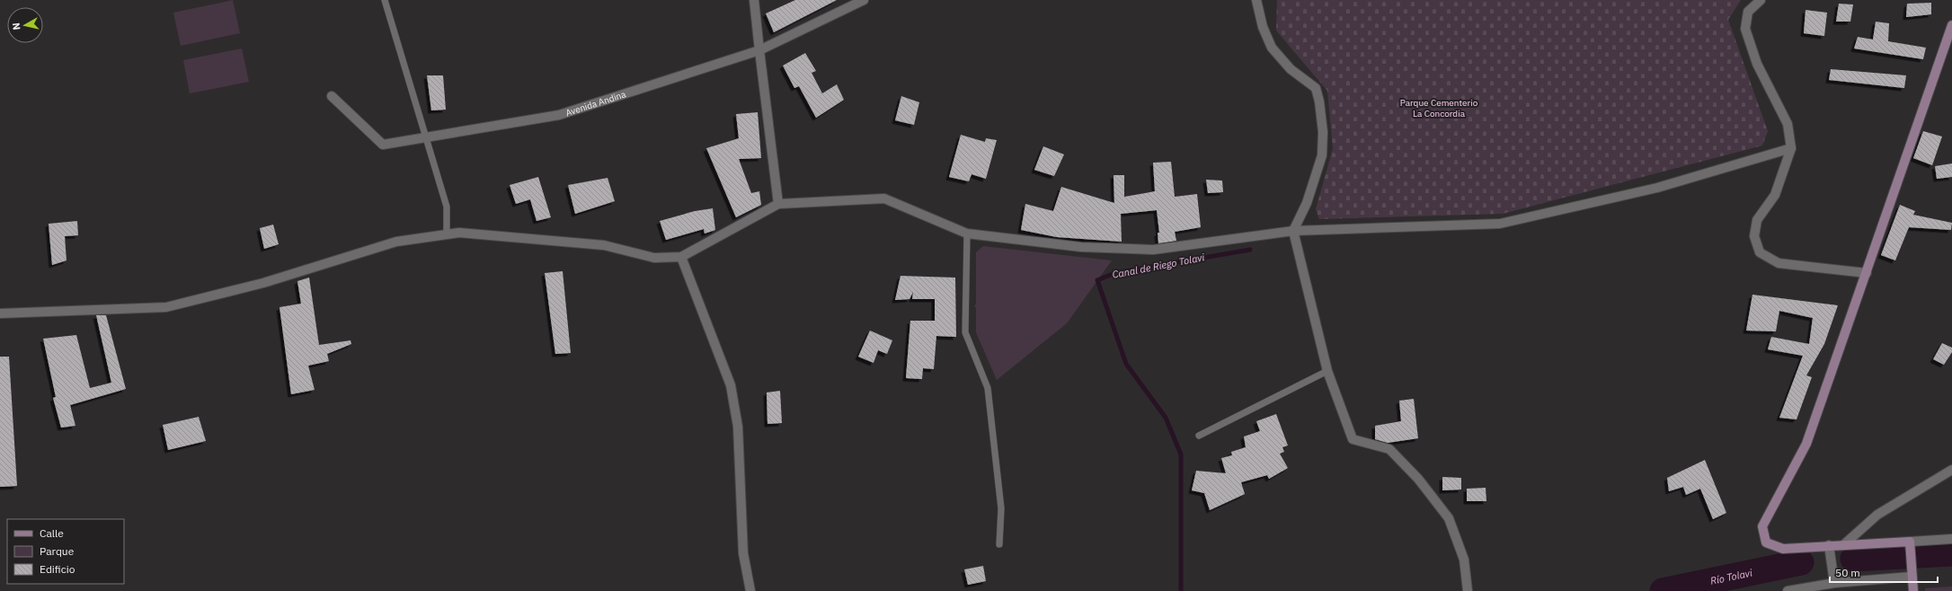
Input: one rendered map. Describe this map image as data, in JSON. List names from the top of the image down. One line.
{"streets":{"street":["Avenida Andina"]},"water":["Canal de Riego Tolavi","Río Tolavi"],"parks":["Parque Cementerio La Concordia"],"legend":["Calle","Parque","Edificio"],"scale_bar":"50 m","north":"left"}
